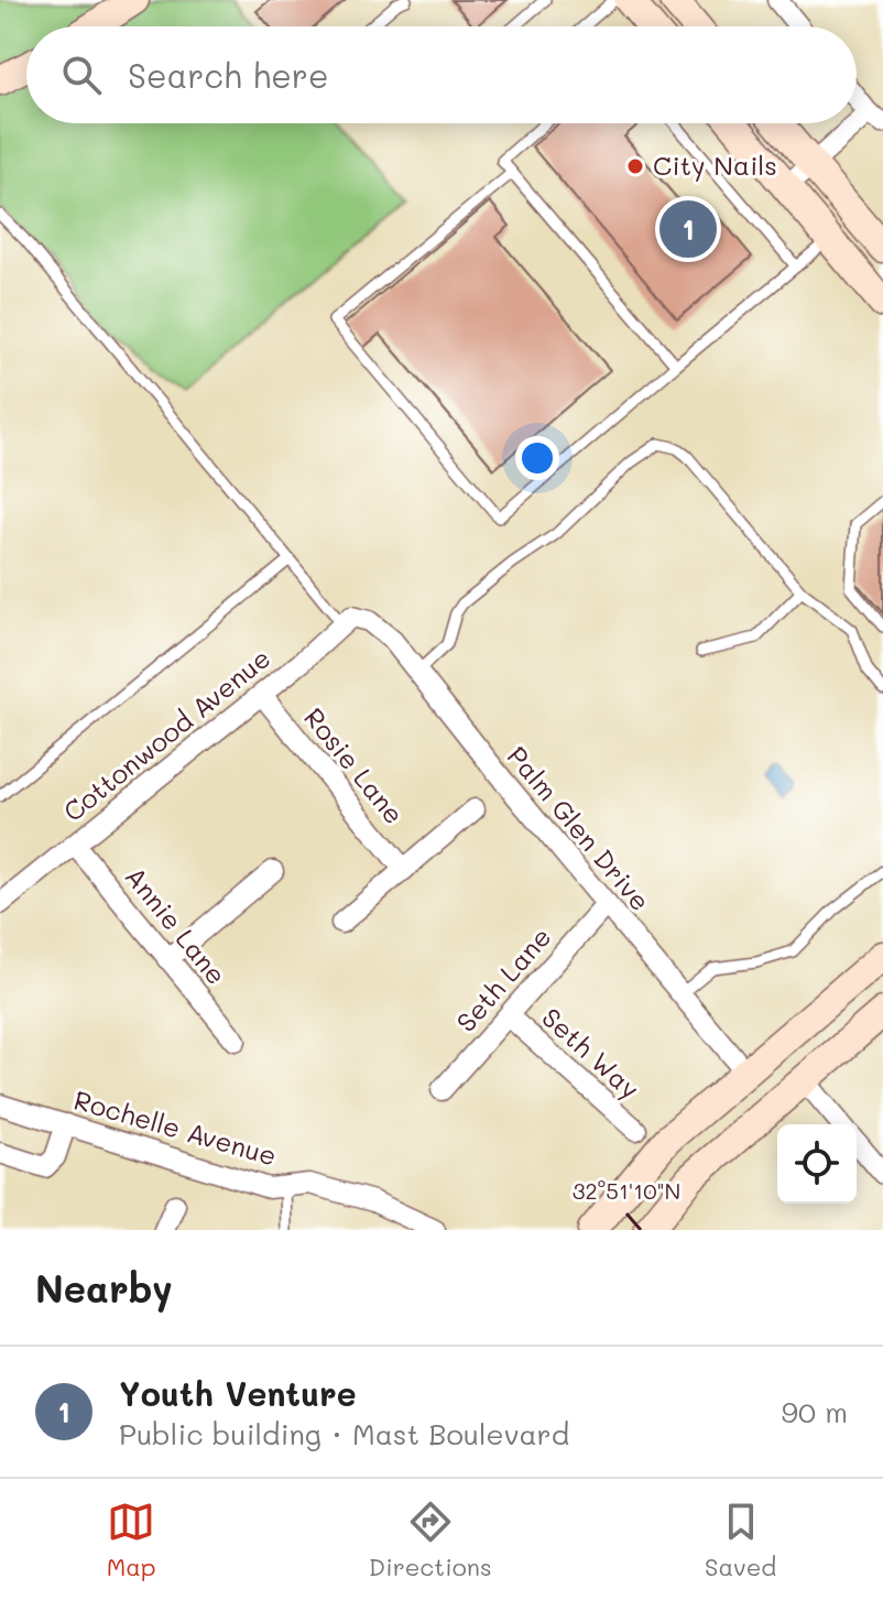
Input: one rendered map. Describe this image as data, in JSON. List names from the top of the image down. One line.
{"streets":{"street":["Cottonwood Avenue","Rosie Lane","Palm Glen Drive","Annie Lane","Seth Lane","Seth Way","Rochelle Avenue"]},"crossings":[["Cottonwood Avenue","Rosie Lane"],["Cottonwood Avenue","Palm Glen Drive"],["Cottonwood Avenue","Annie Lane"],["Palm Glen Drive","Seth Lane"],["Seth Lane","Seth Way"]],"places":["City Nails"],"page":{"search":"Search here","pins":"1","heading":"Nearby","list":[{"mark":"1","name":"Youth Venture","note":"Public building · Mast Boulevard","value":"90 m"}],"nav":["Map","Directions","Saved"]},"coordinates":["32°51'10\"N"]}
